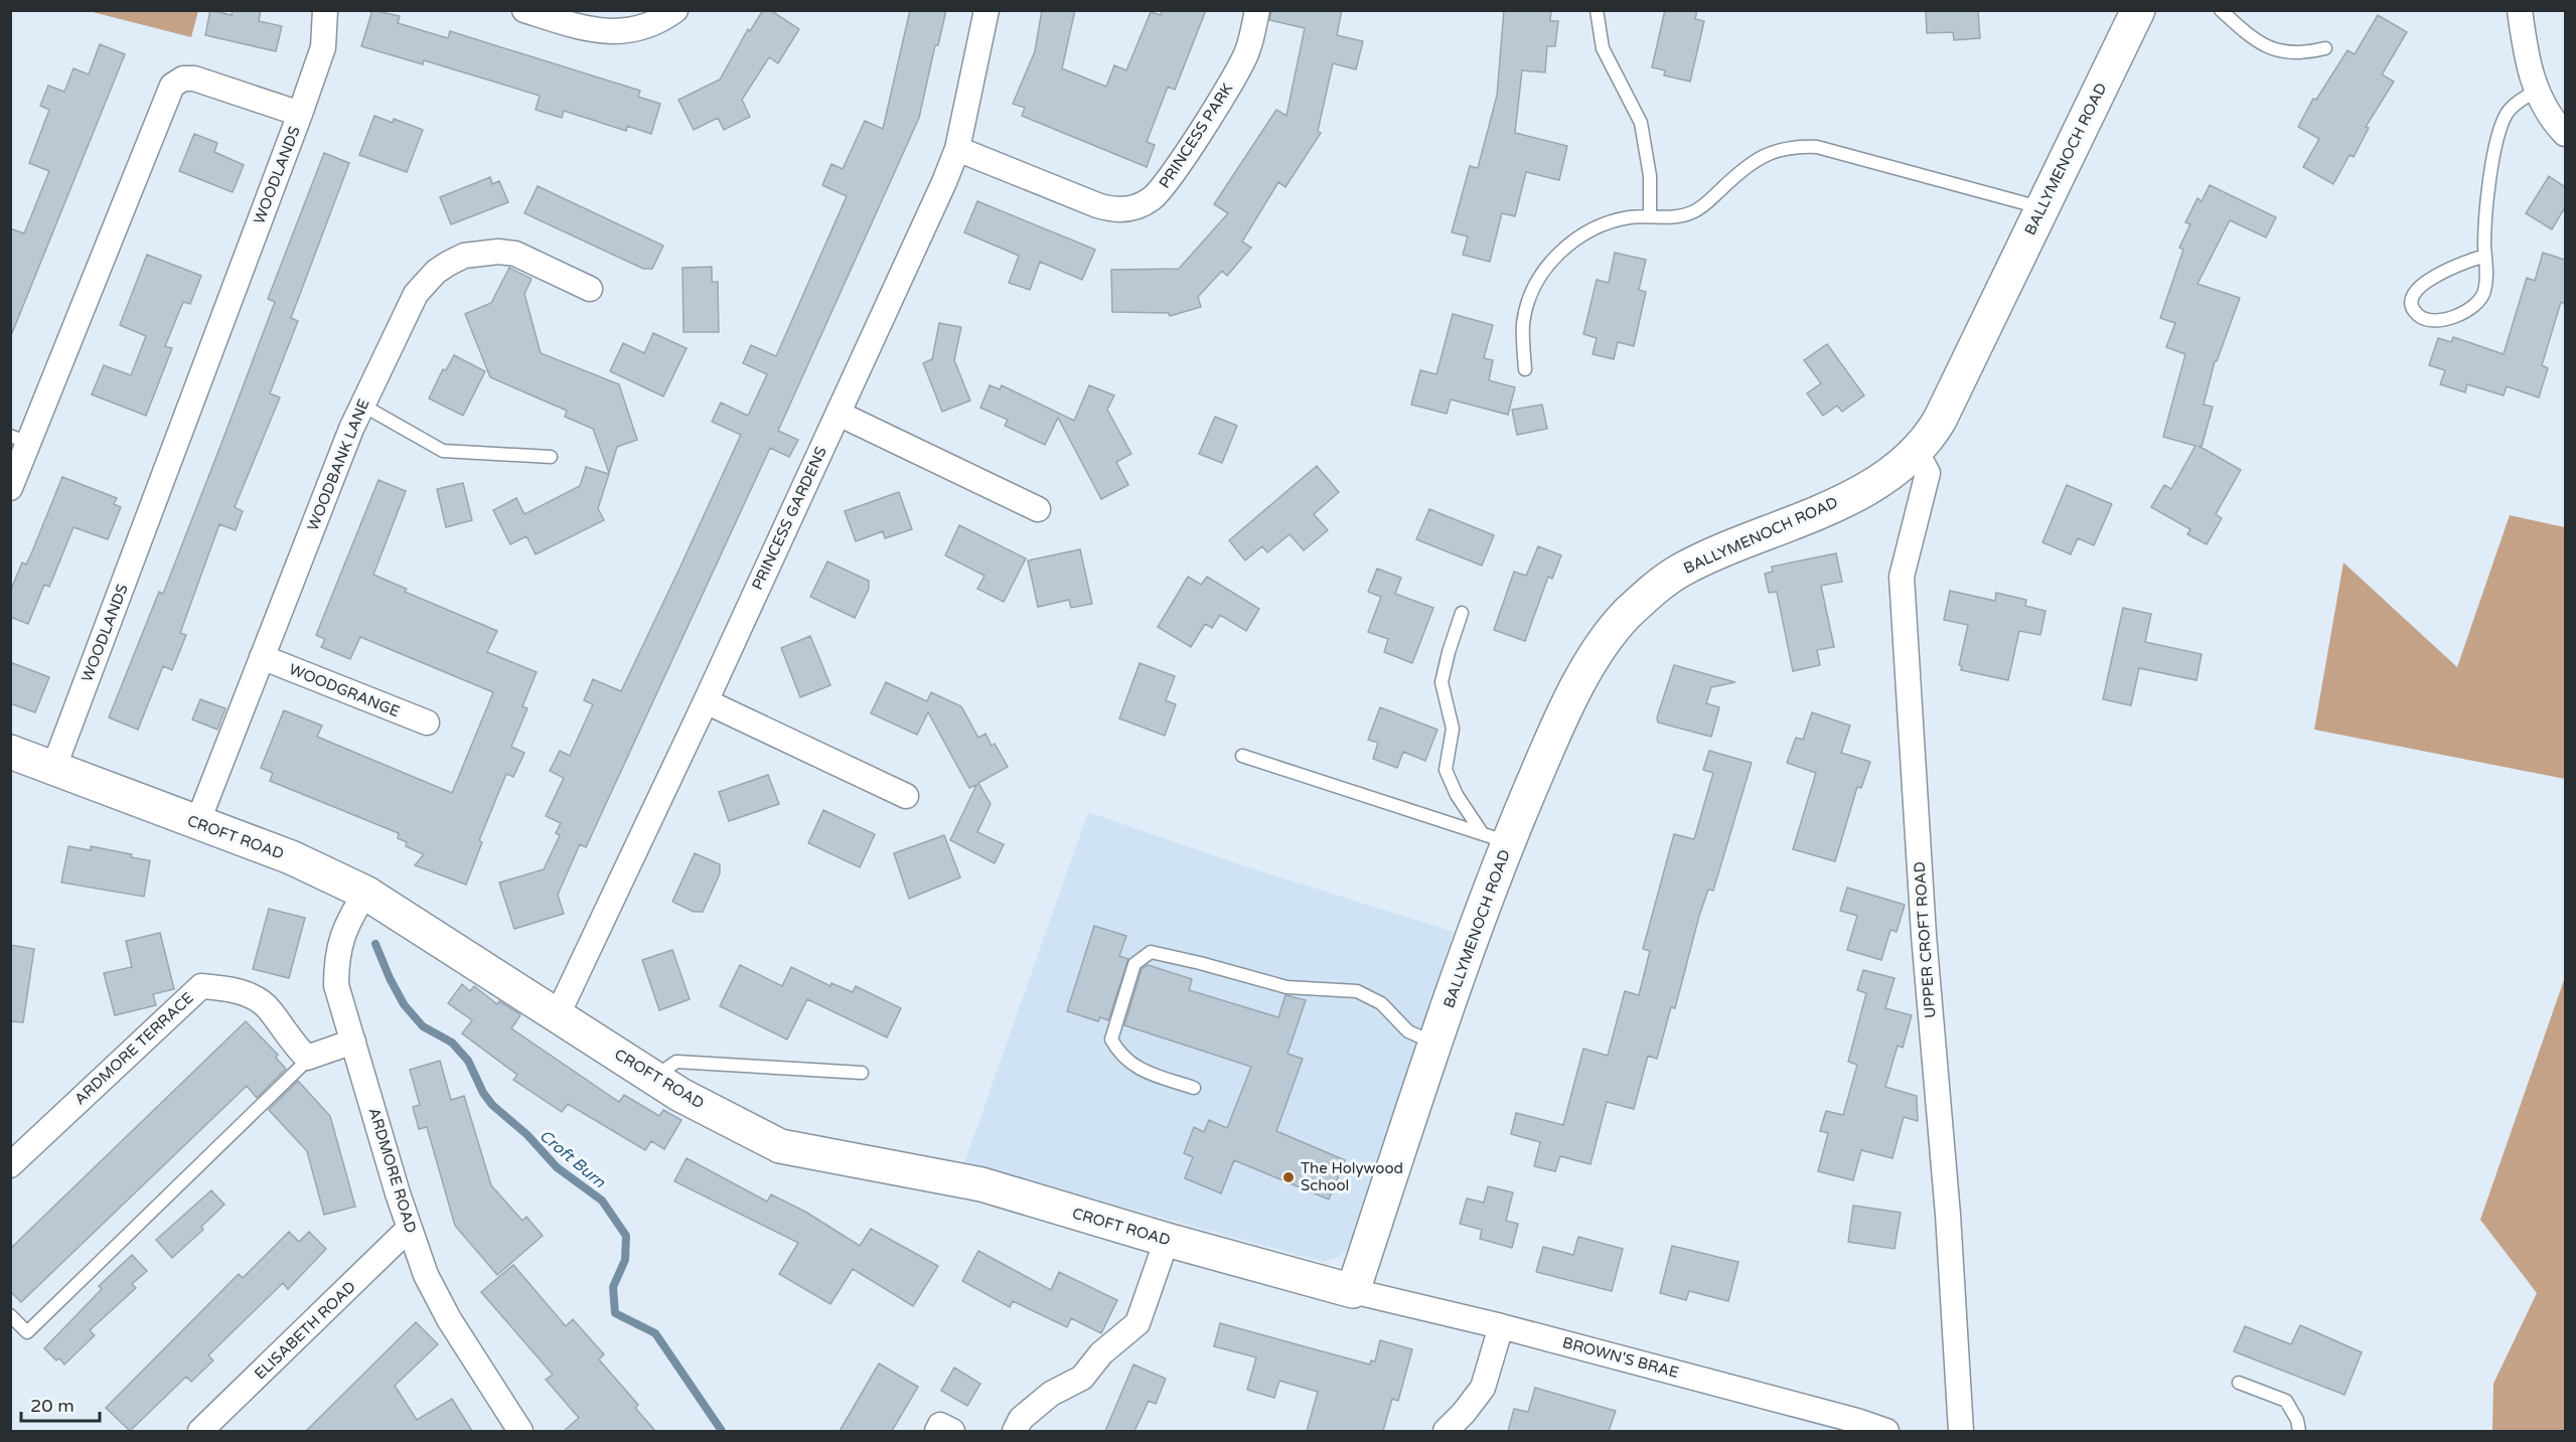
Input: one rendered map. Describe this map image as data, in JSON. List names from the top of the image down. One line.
{"streets":{"street":["PRINCESS PARK","BALLYMENOCH ROAD","WOODLANDS","WOODBANK LANE","PRINCESS GARDENS","WOODGRANGE","CROFT ROAD","UPPER CROFT ROAD","ARDMORE TERRACE","ARDMORE ROAD","ELISABETH ROAD","BROWN'S BRAE"]},"crossings":[["PRINCESS PARK","PRINCESS GARDENS"],["BALLYMENOCH ROAD","CROFT ROAD"],["BALLYMENOCH ROAD","UPPER CROFT ROAD"],["BALLYMENOCH ROAD","BROWN'S BRAE"],["WOODLANDS","CROFT ROAD"],["WOODBANK LANE","WOODGRANGE"],["WOODBANK LANE","CROFT ROAD"],["PRINCESS GARDENS","CROFT ROAD"],["CROFT ROAD","ARDMORE ROAD"],["CROFT ROAD","BROWN'S BRAE"],["ARDMORE ROAD","ELISABETH ROAD"]],"water":["Croft Burn"],"places":["The Holywood School"],"scale_bar":"20 m"}
